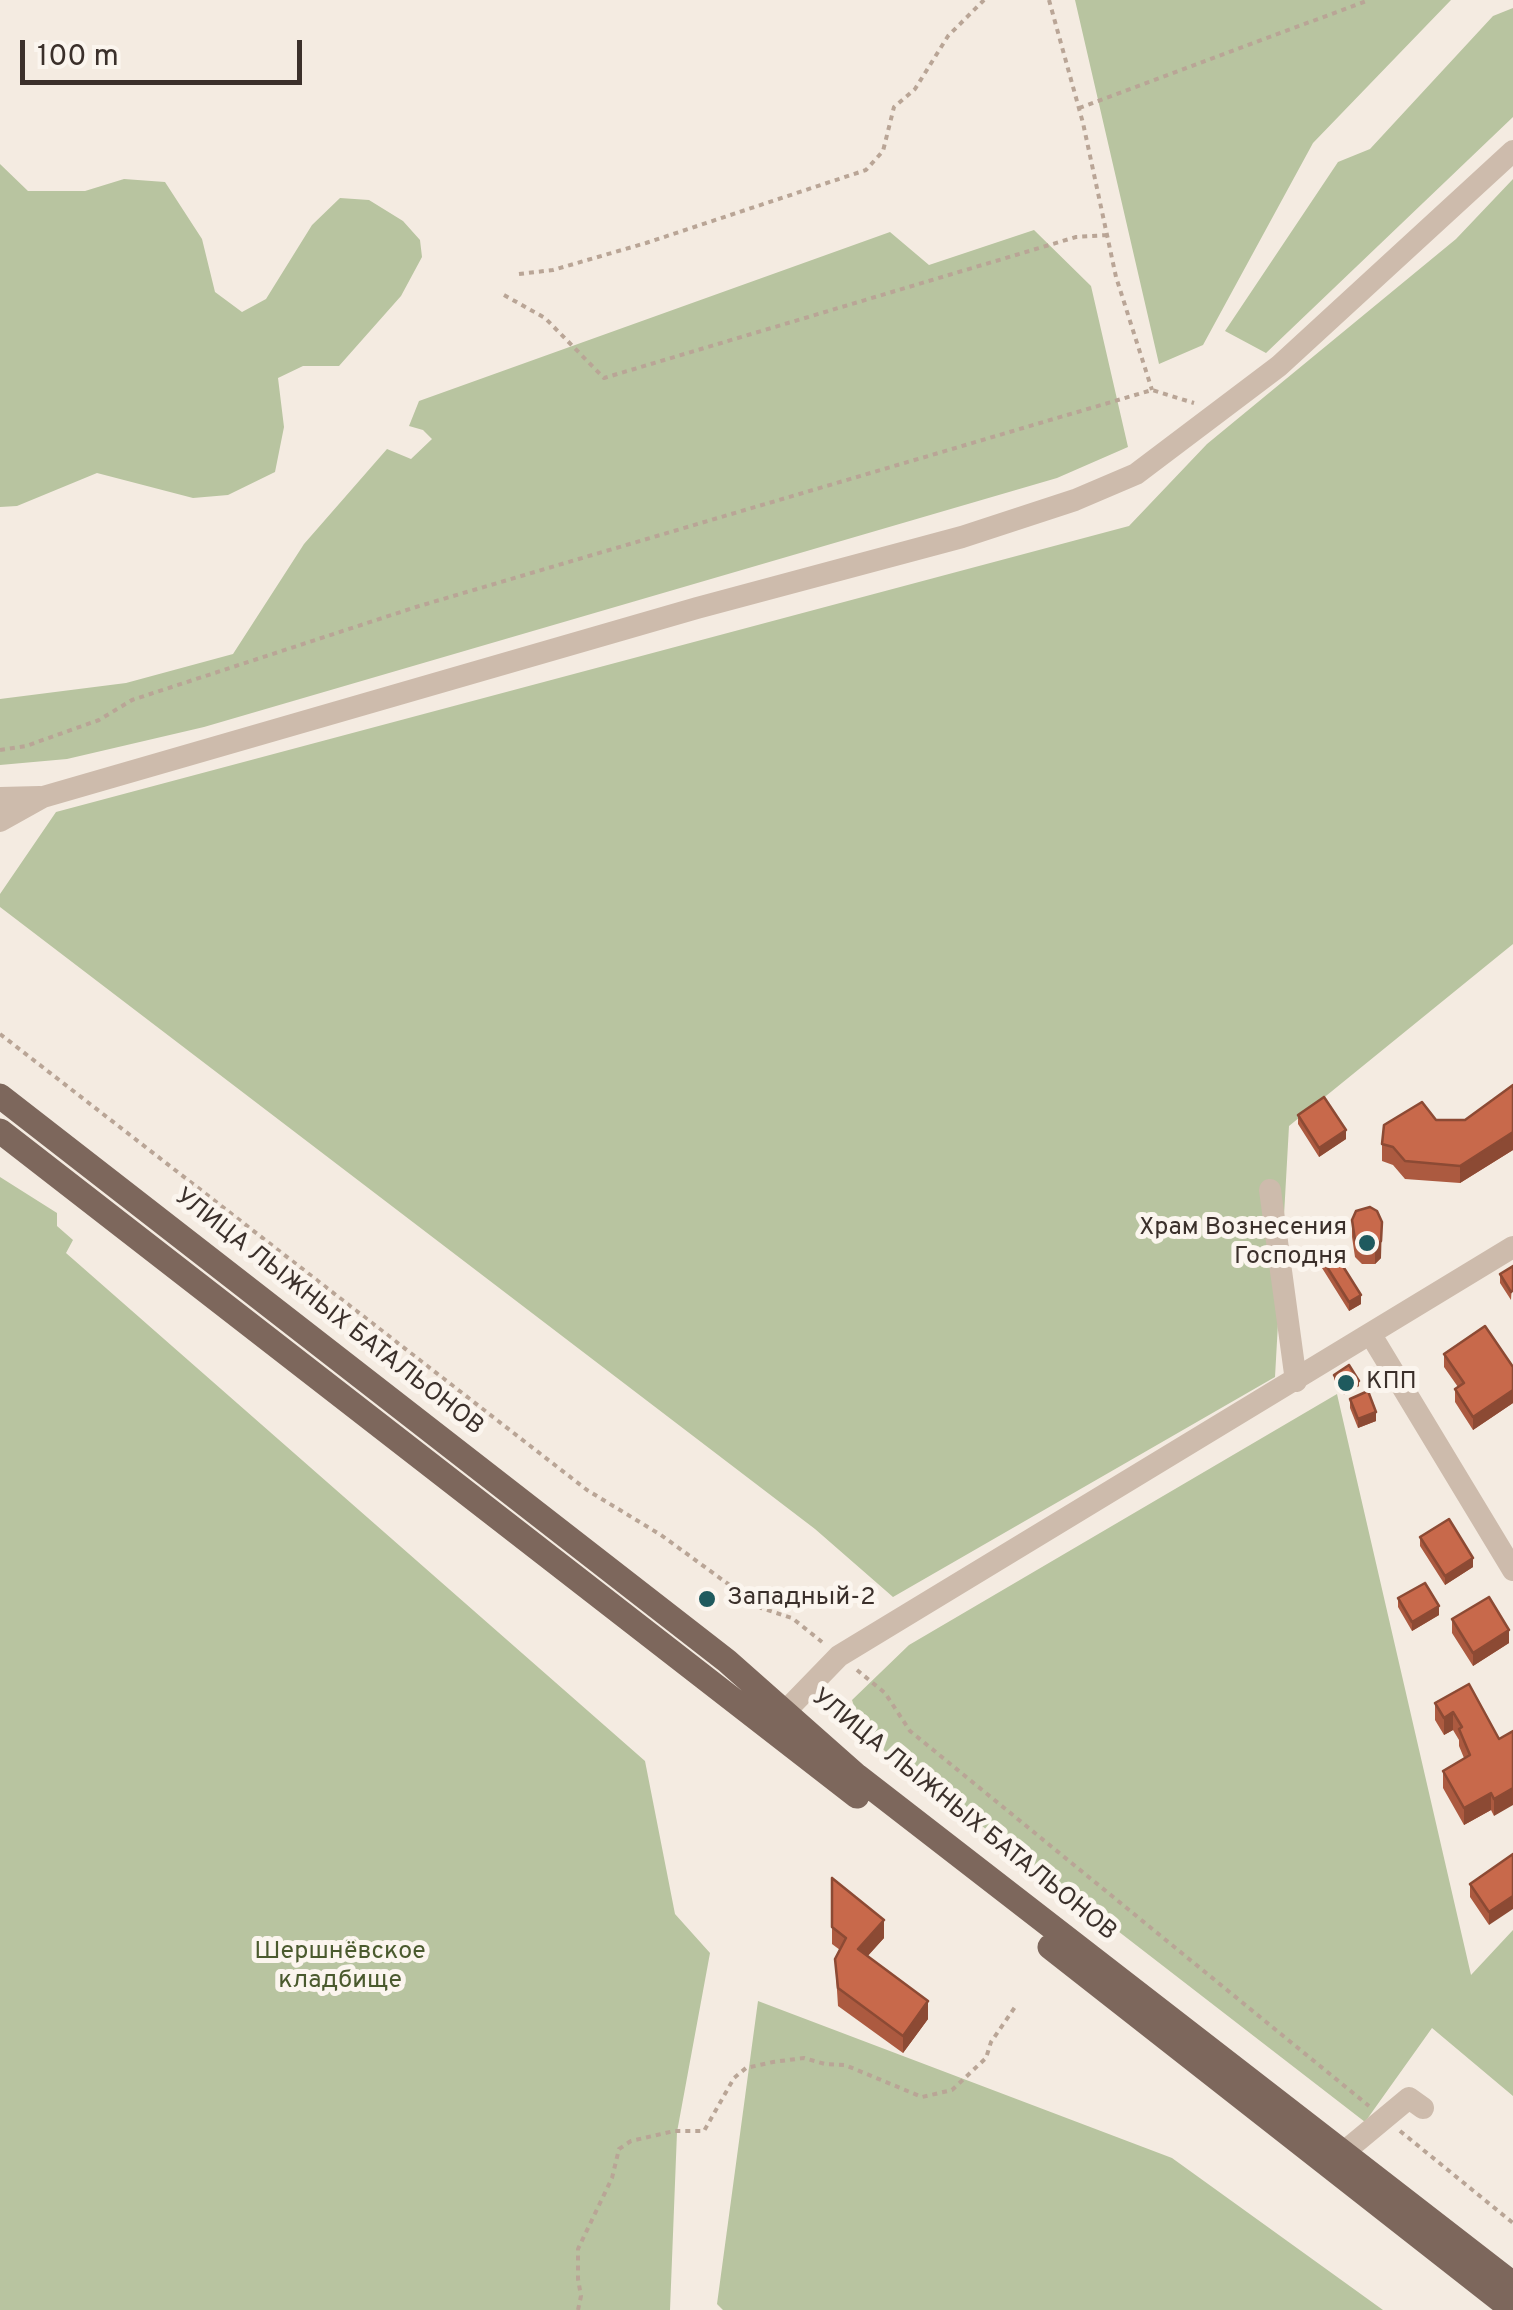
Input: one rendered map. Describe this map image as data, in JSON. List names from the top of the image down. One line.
{"streets":{"main road":["УЛИЦА ЛЫЖНЫХ БАТАЛЬОНОВ"]},"parks":["Шершнёвское кладбище"],"places":["Храм Вознесения Господня","КПП","Западный-2"],"scale_bar":"100 m"}
